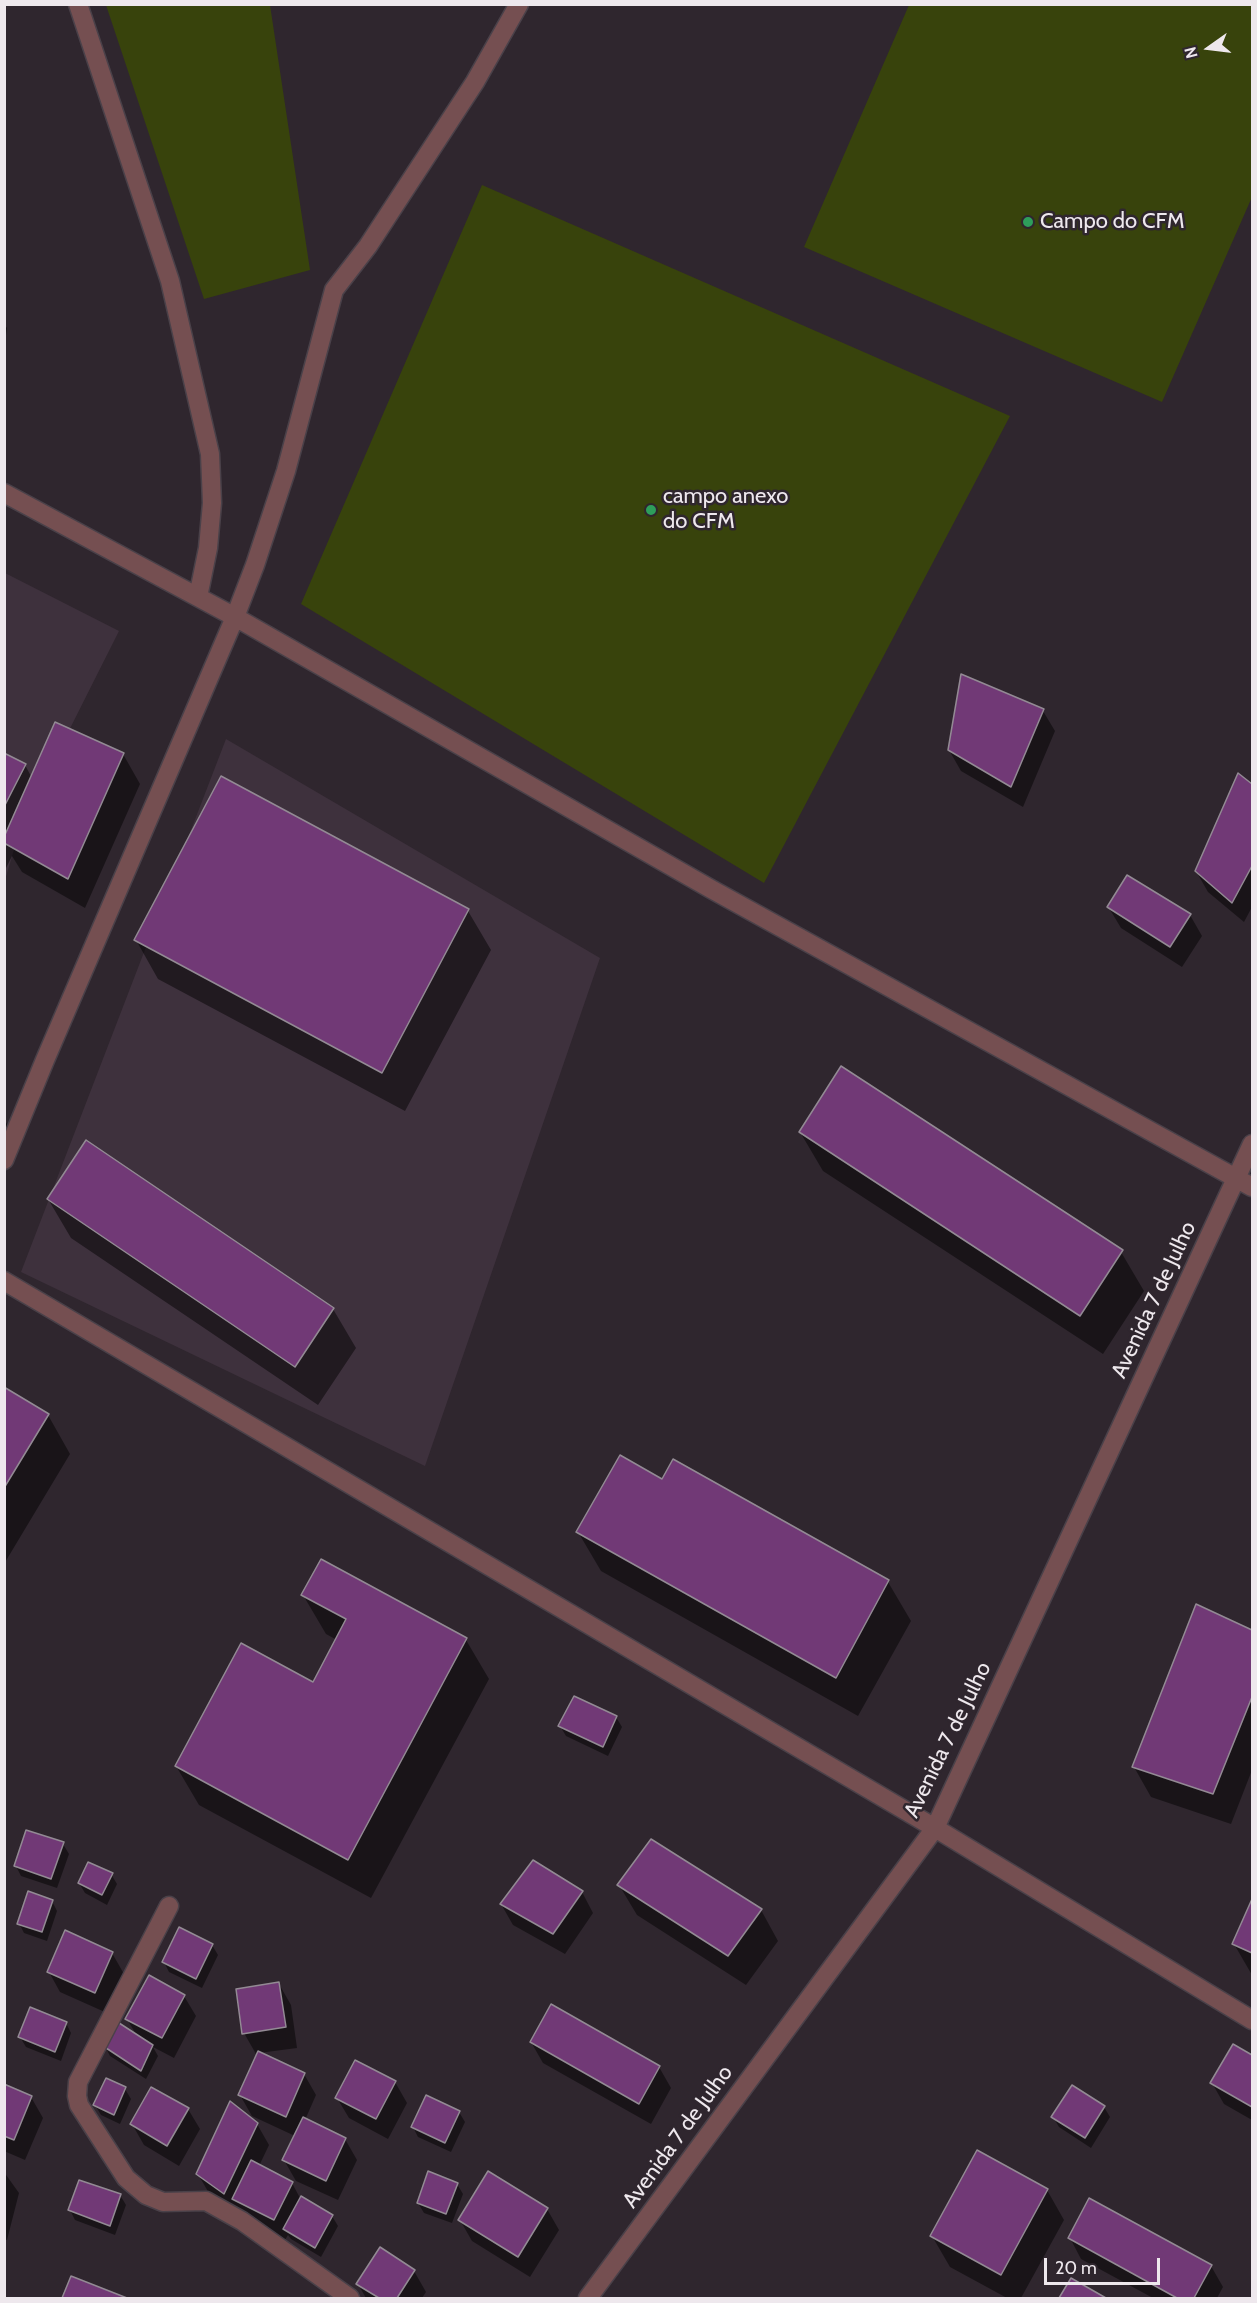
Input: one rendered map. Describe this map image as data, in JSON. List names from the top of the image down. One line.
{"streets":{"street":["Avenida 7 de Julho"]},"places":["Campo do CFM","campo anexo do CFM"],"scale_bar":"20 m","north":"left"}
